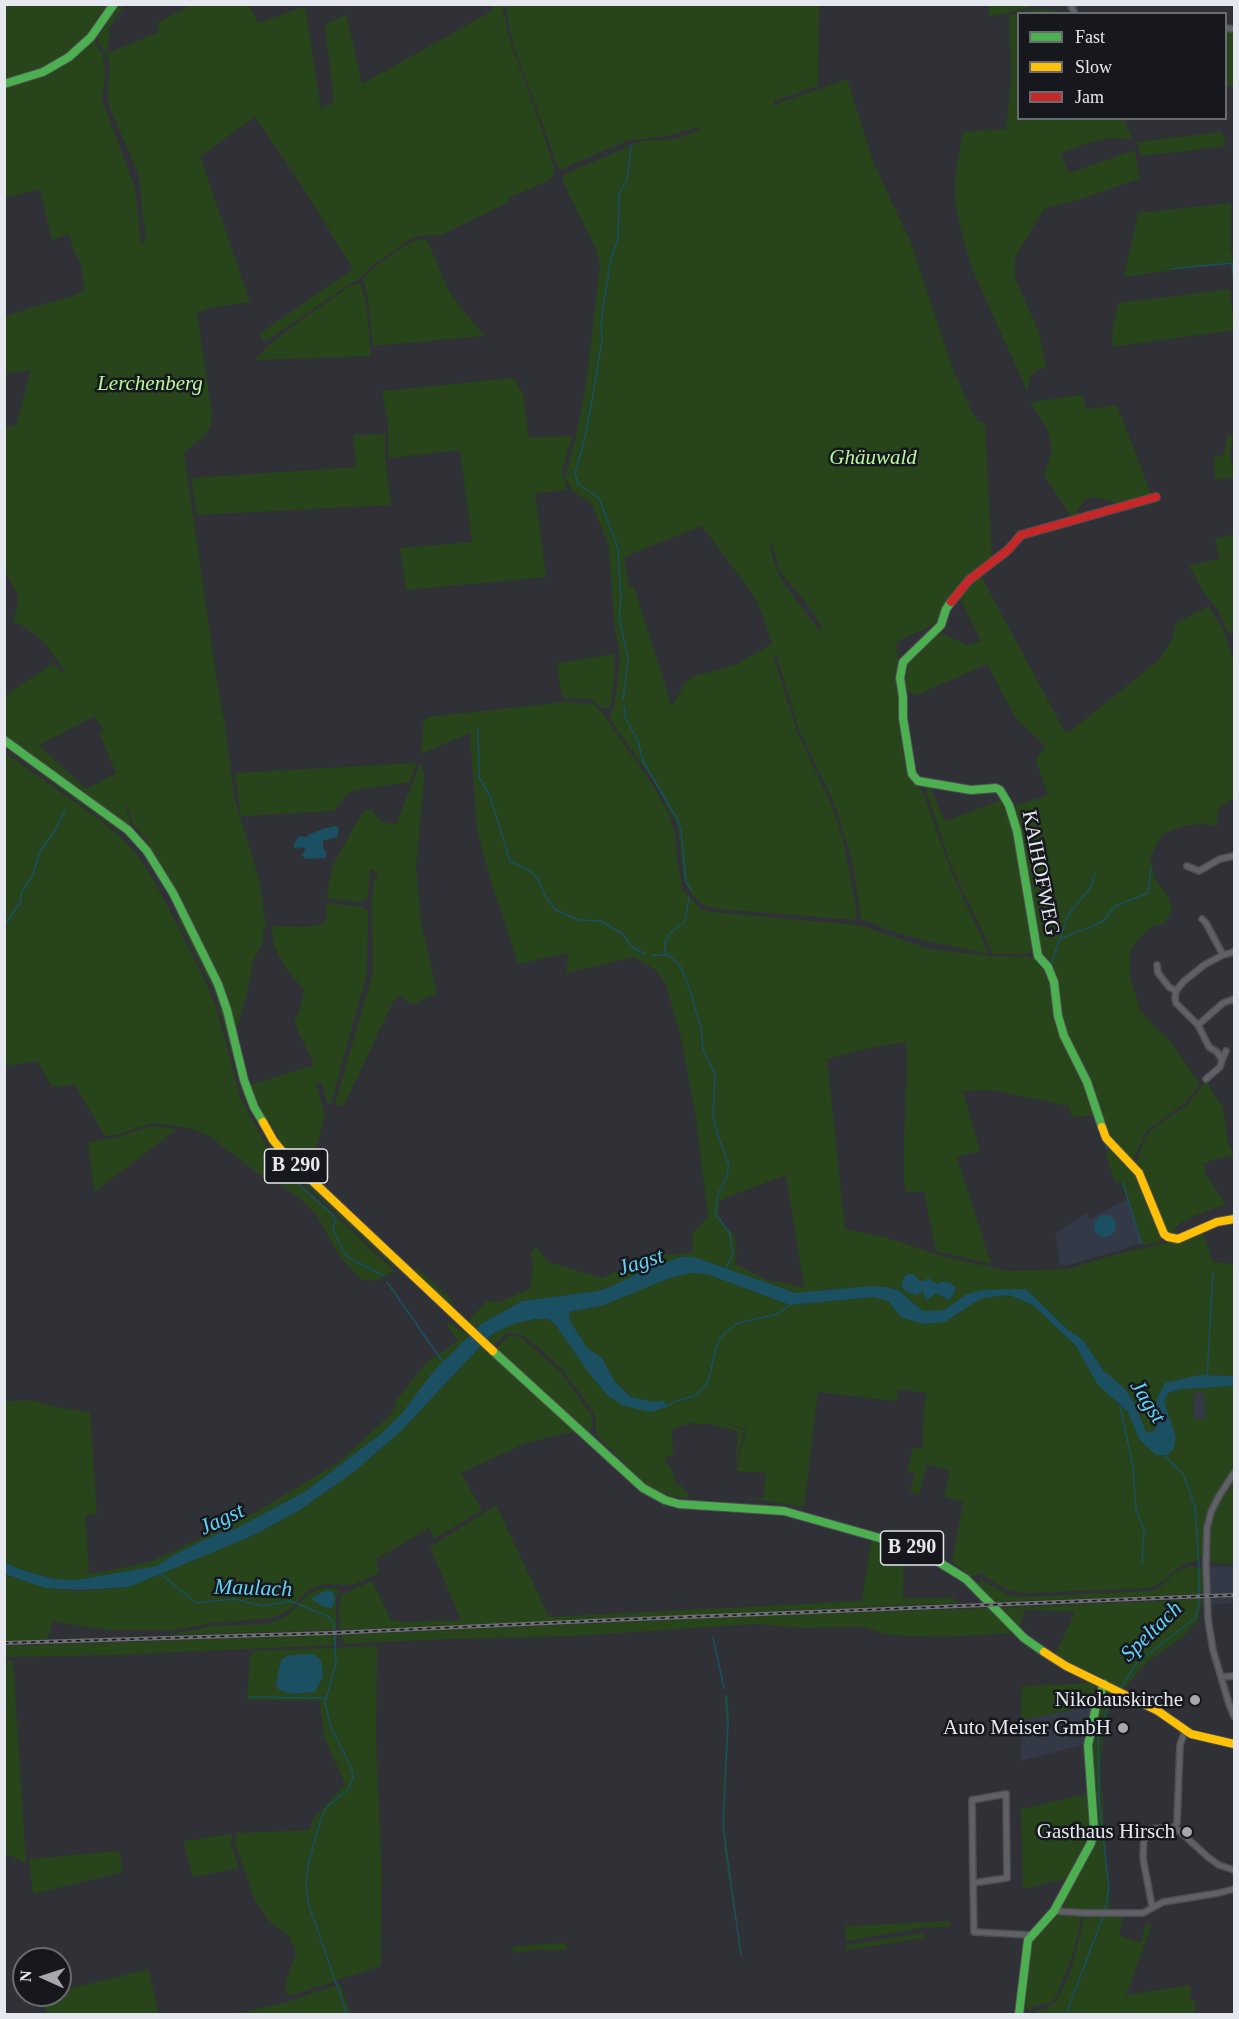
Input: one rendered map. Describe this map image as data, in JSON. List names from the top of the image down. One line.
{"streets":{"main road":["KAIHOFWEG","B 290"]},"water":["Jagst","Maulach","Speltach"],"parks":["Lerchenberg","Ghäuwald"],"places":["Nikolauskirche","Auto Meiser GmbH","Gasthaus Hirsch"],"legend":["Fast","Slow","Jam"],"north":"left"}
